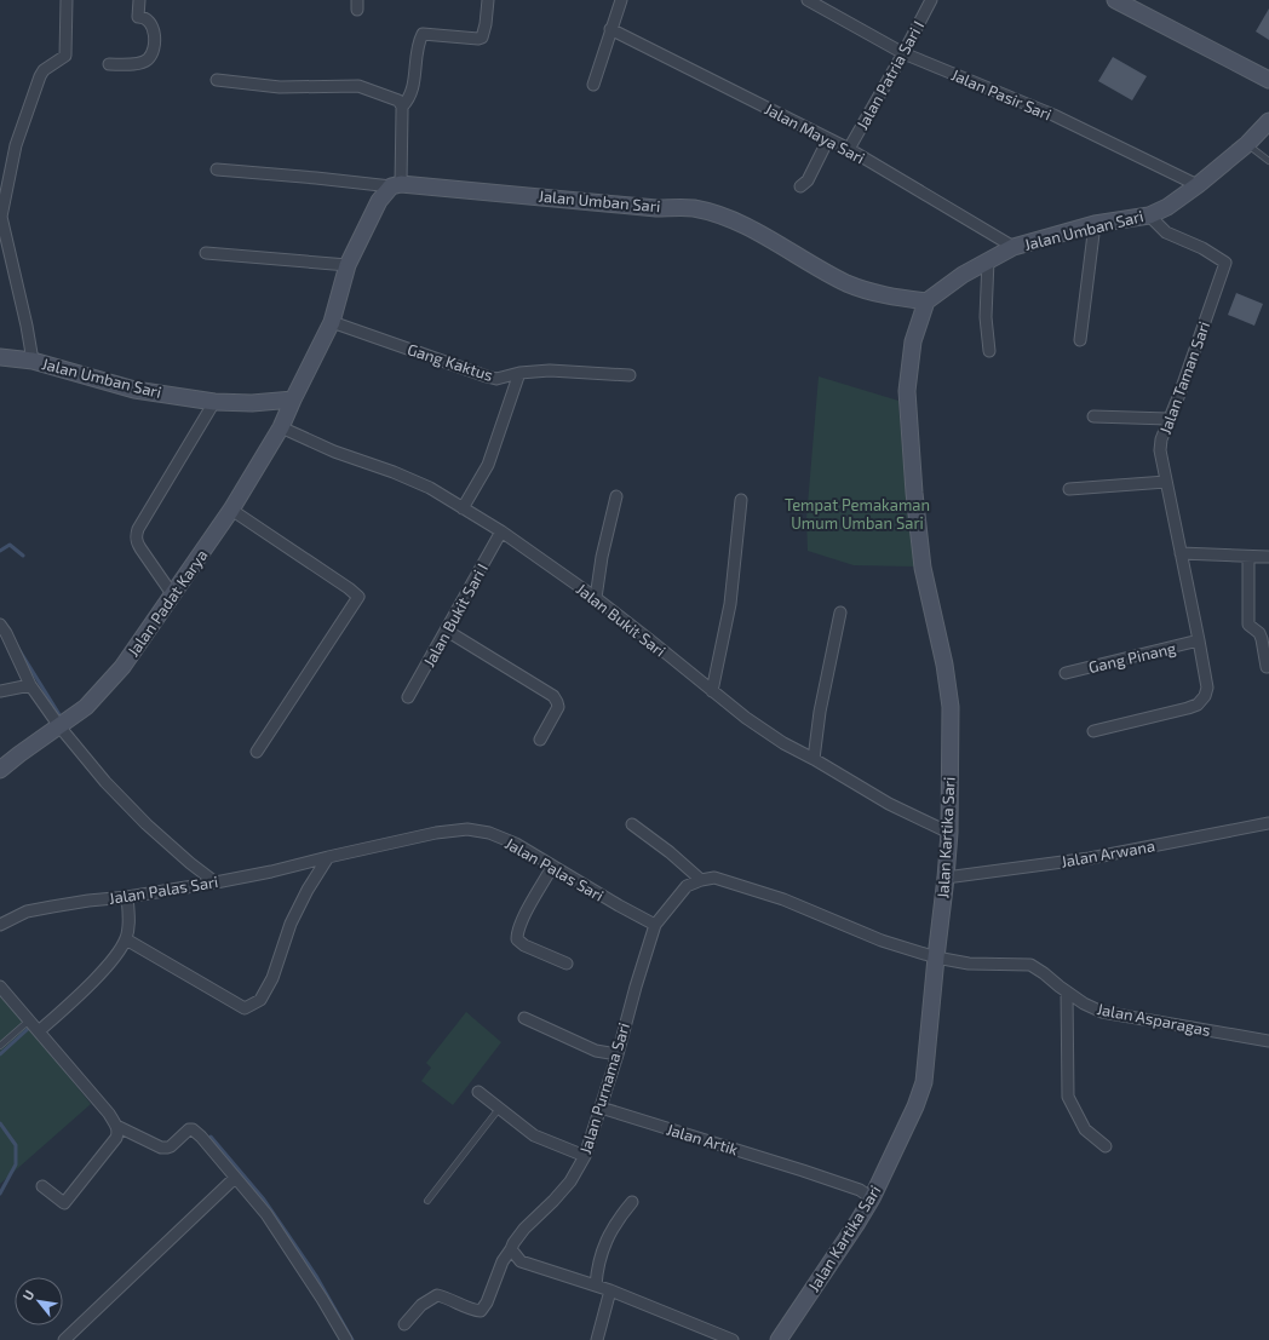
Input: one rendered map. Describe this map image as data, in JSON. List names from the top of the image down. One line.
{"streets":{"street":["Jalan Patria Sari I","Jalan Pasir Sari","Jalan Maya Sari","Jalan Umban Sari","Gang Kaktus","Jalan Taman Sari","Jalan Padat Karya","Jalan Bukit Sari I","Jalan Bukit Sari","Gang Pinang","Jalan Kartika Sari","Jalan Arwana","Jalan Palas Sari","Jalan Asparagas","Jalan Purnama Sari","Jalan Artik"]},"crossings":[["Jalan Patria Sari I","Jalan Pasir Sari"],["Jalan Patria Sari I","Jalan Maya Sari"],["Jalan Pasir Sari","Jalan Umban Sari"],["Jalan Maya Sari","Jalan Umban Sari"],["Jalan Umban Sari","Jalan Taman Sari"],["Jalan Umban Sari","Jalan Padat Karya"],["Jalan Umban Sari","Jalan Kartika Sari"],["Jalan Taman Sari","Gang Pinang"],["Jalan Padat Karya","Jalan Bukit Sari"],["Jalan Bukit Sari I","Jalan Bukit Sari"],["Jalan Bukit Sari","Jalan Kartika Sari"],["Jalan Kartika Sari","Jalan Arwana"],["Jalan Kartika Sari","Jalan Asparagas"],["Jalan Kartika Sari","Jalan Artik"],["Jalan Palas Sari","Jalan Purnama Sari"],["Jalan Purnama Sari","Jalan Artik"]],"parks":["Tempat Pemakaman Umum Umban Sari"],"north":"top left"}
